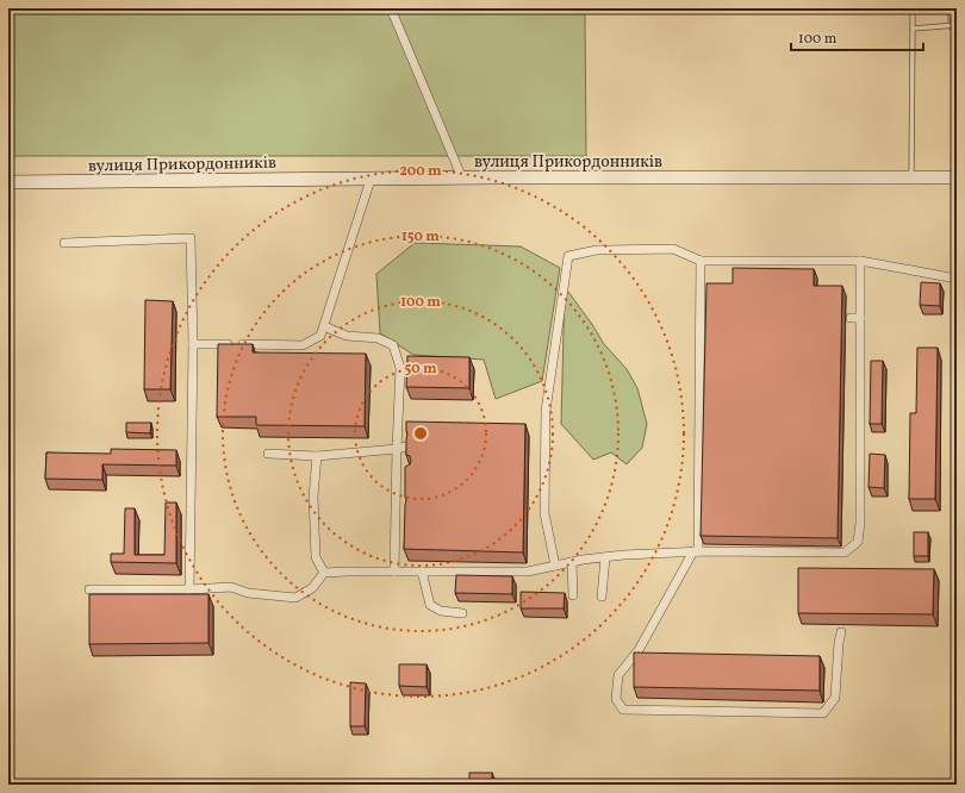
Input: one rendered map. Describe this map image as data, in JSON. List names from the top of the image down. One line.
{"streets":{"street":["вулиця Прикордонників"]},"scale_bar":"100 m","rings":["200 m","150 m","100 m","50 m"]}
